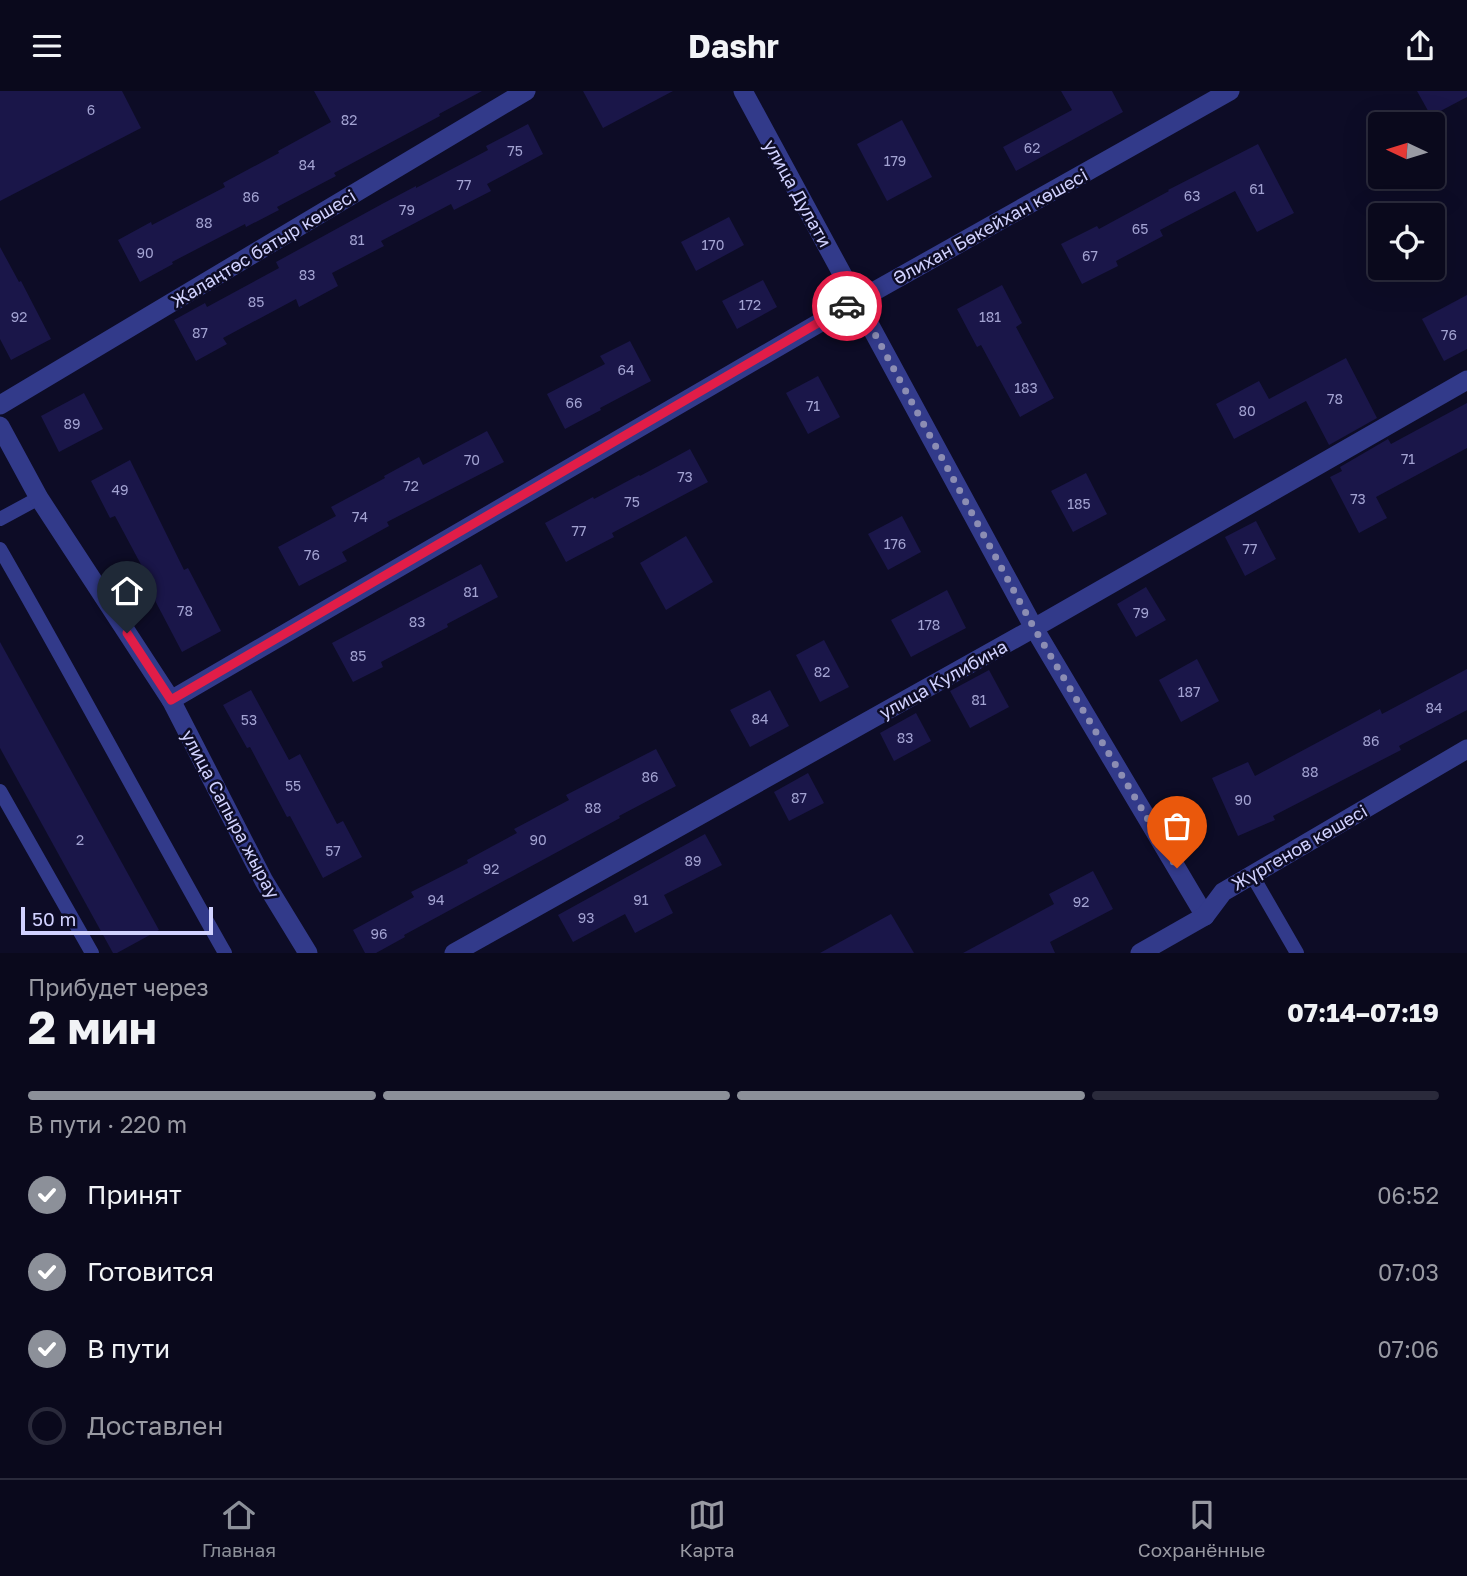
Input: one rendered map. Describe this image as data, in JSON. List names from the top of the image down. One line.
{"streets":{"street":["улица Дулати","Әлихан Бөкейхан көшесі","Жалаңтөс батыр көшесі","улица Кулибина","улица Сапыра жырау","Жүргенов көшесі"]},"crossings":[["улица Дулати","Әлихан Бөкейхан көшесі"],["улица Дулати","улица Кулибина"],["улица Дулати","Жүргенов көшесі"],["Әлихан Бөкейхан көшесі","улица Сапыра жырау"]],"house_numbers":["6","82","62","75","179","84","77","61","63","86","79","88","65","81","170","90","67","83","85","172","92","181","87","76","64","183","78","66","71","80","89","71","70","73","72","49","73","75","185","74","77","176","77","76","81","78","79","83","178","85","82","187","81","84","84","53","83","86","88","86","55","87","90","88","2","90","57","89","92","94","91","92","93","96"],"scale_bar":"50 m","north":"left","page":{"header":"Dashr","scale":"50 m","heading":["2 мин","Прибудет через","07:14–07:19"],"bar":"В пути · 220 m","list":[["Принят","06:52"],["Готовится","07:03"],["В пути","07:06"],"Доставлен"],"tabs":["Главная","Карта","Сохранённые"]}}
